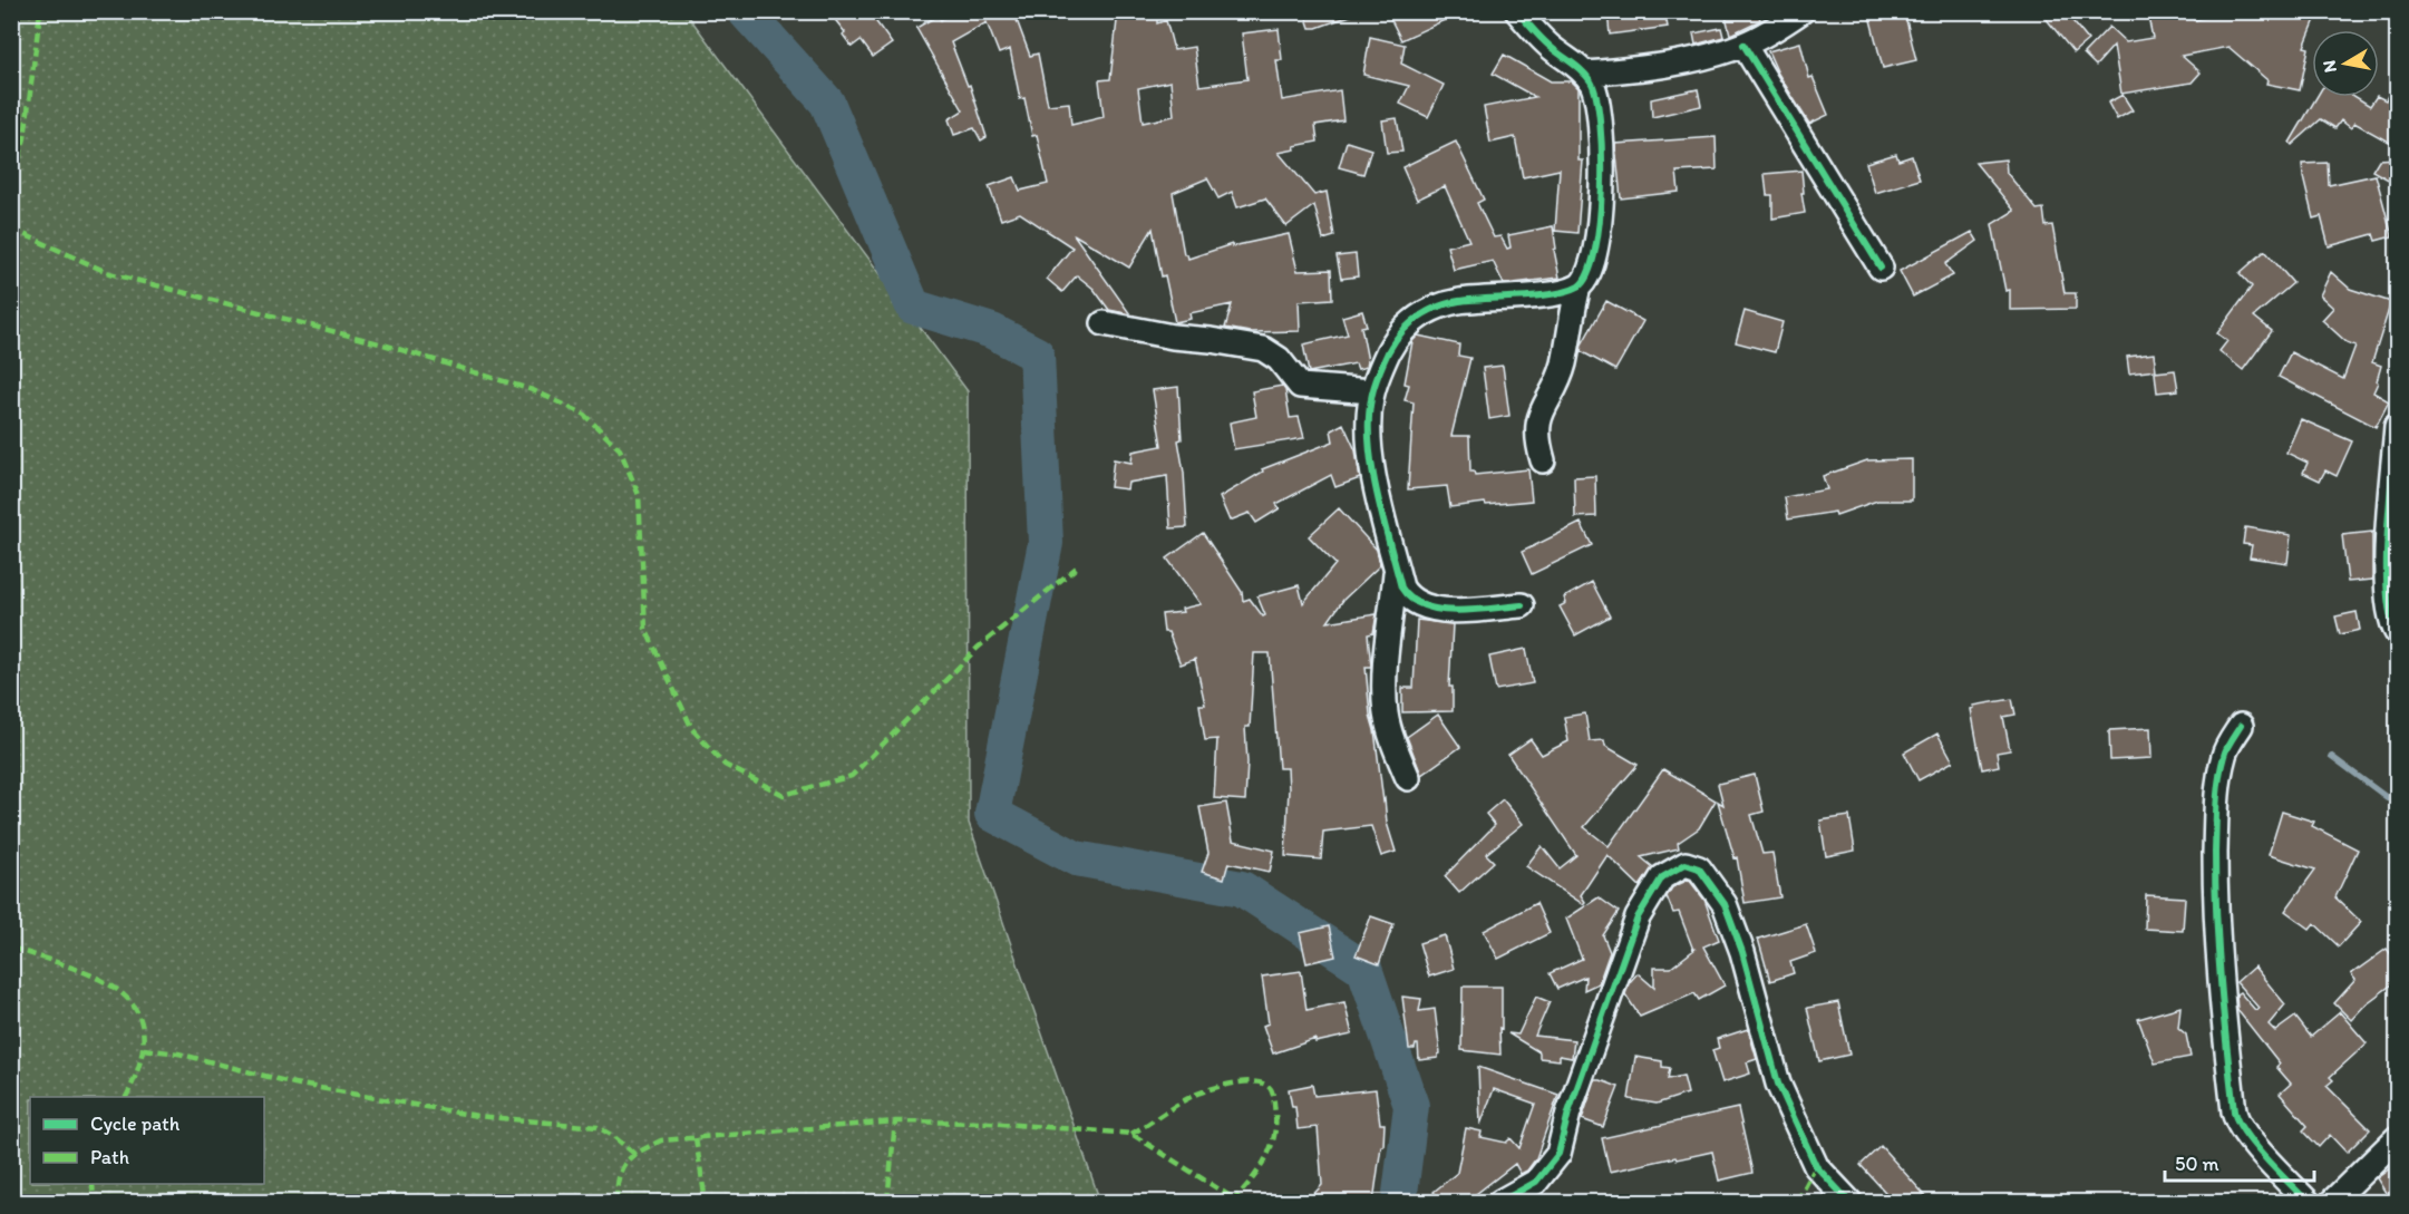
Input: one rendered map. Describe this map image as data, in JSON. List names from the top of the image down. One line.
{"legend":["Cycle path","Path"],"scale_bar":"50 m","north":"left"}
